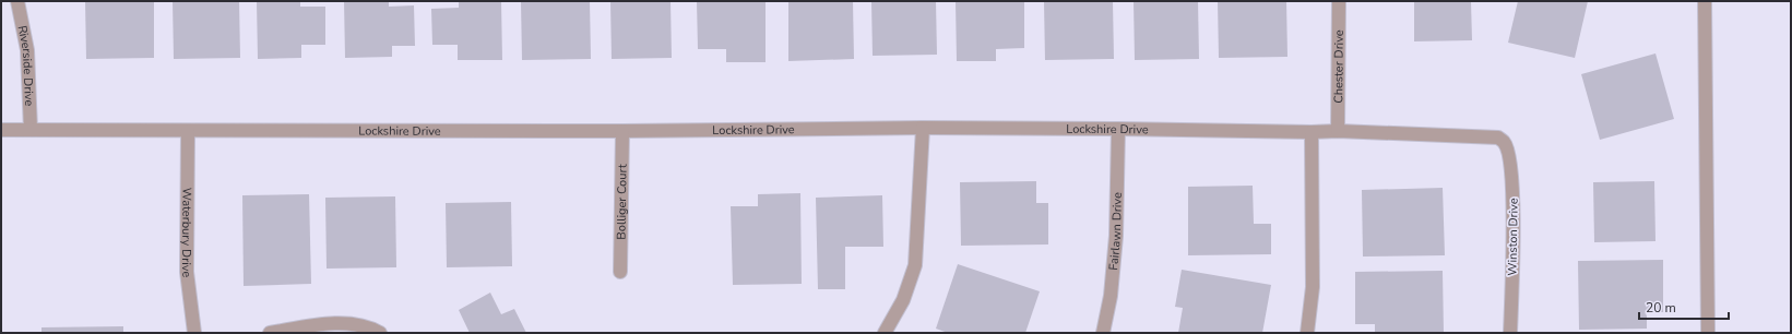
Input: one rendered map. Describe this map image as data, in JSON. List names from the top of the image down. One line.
{"streets":{"street":["Riverside Drive","Chester Drive","Lockshire Drive","Bolliger Court","Fairlawn Drive","Waterbury Drive","Winston Drive"]},"crossings":[["Riverside Drive","Lockshire Drive"],["Chester Drive","Lockshire Drive"],["Lockshire Drive","Bolliger Court"],["Lockshire Drive","Fairlawn Drive"],["Lockshire Drive","Waterbury Drive"],["Lockshire Drive","Winston Drive"]],"scale_bar":"20 m"}
